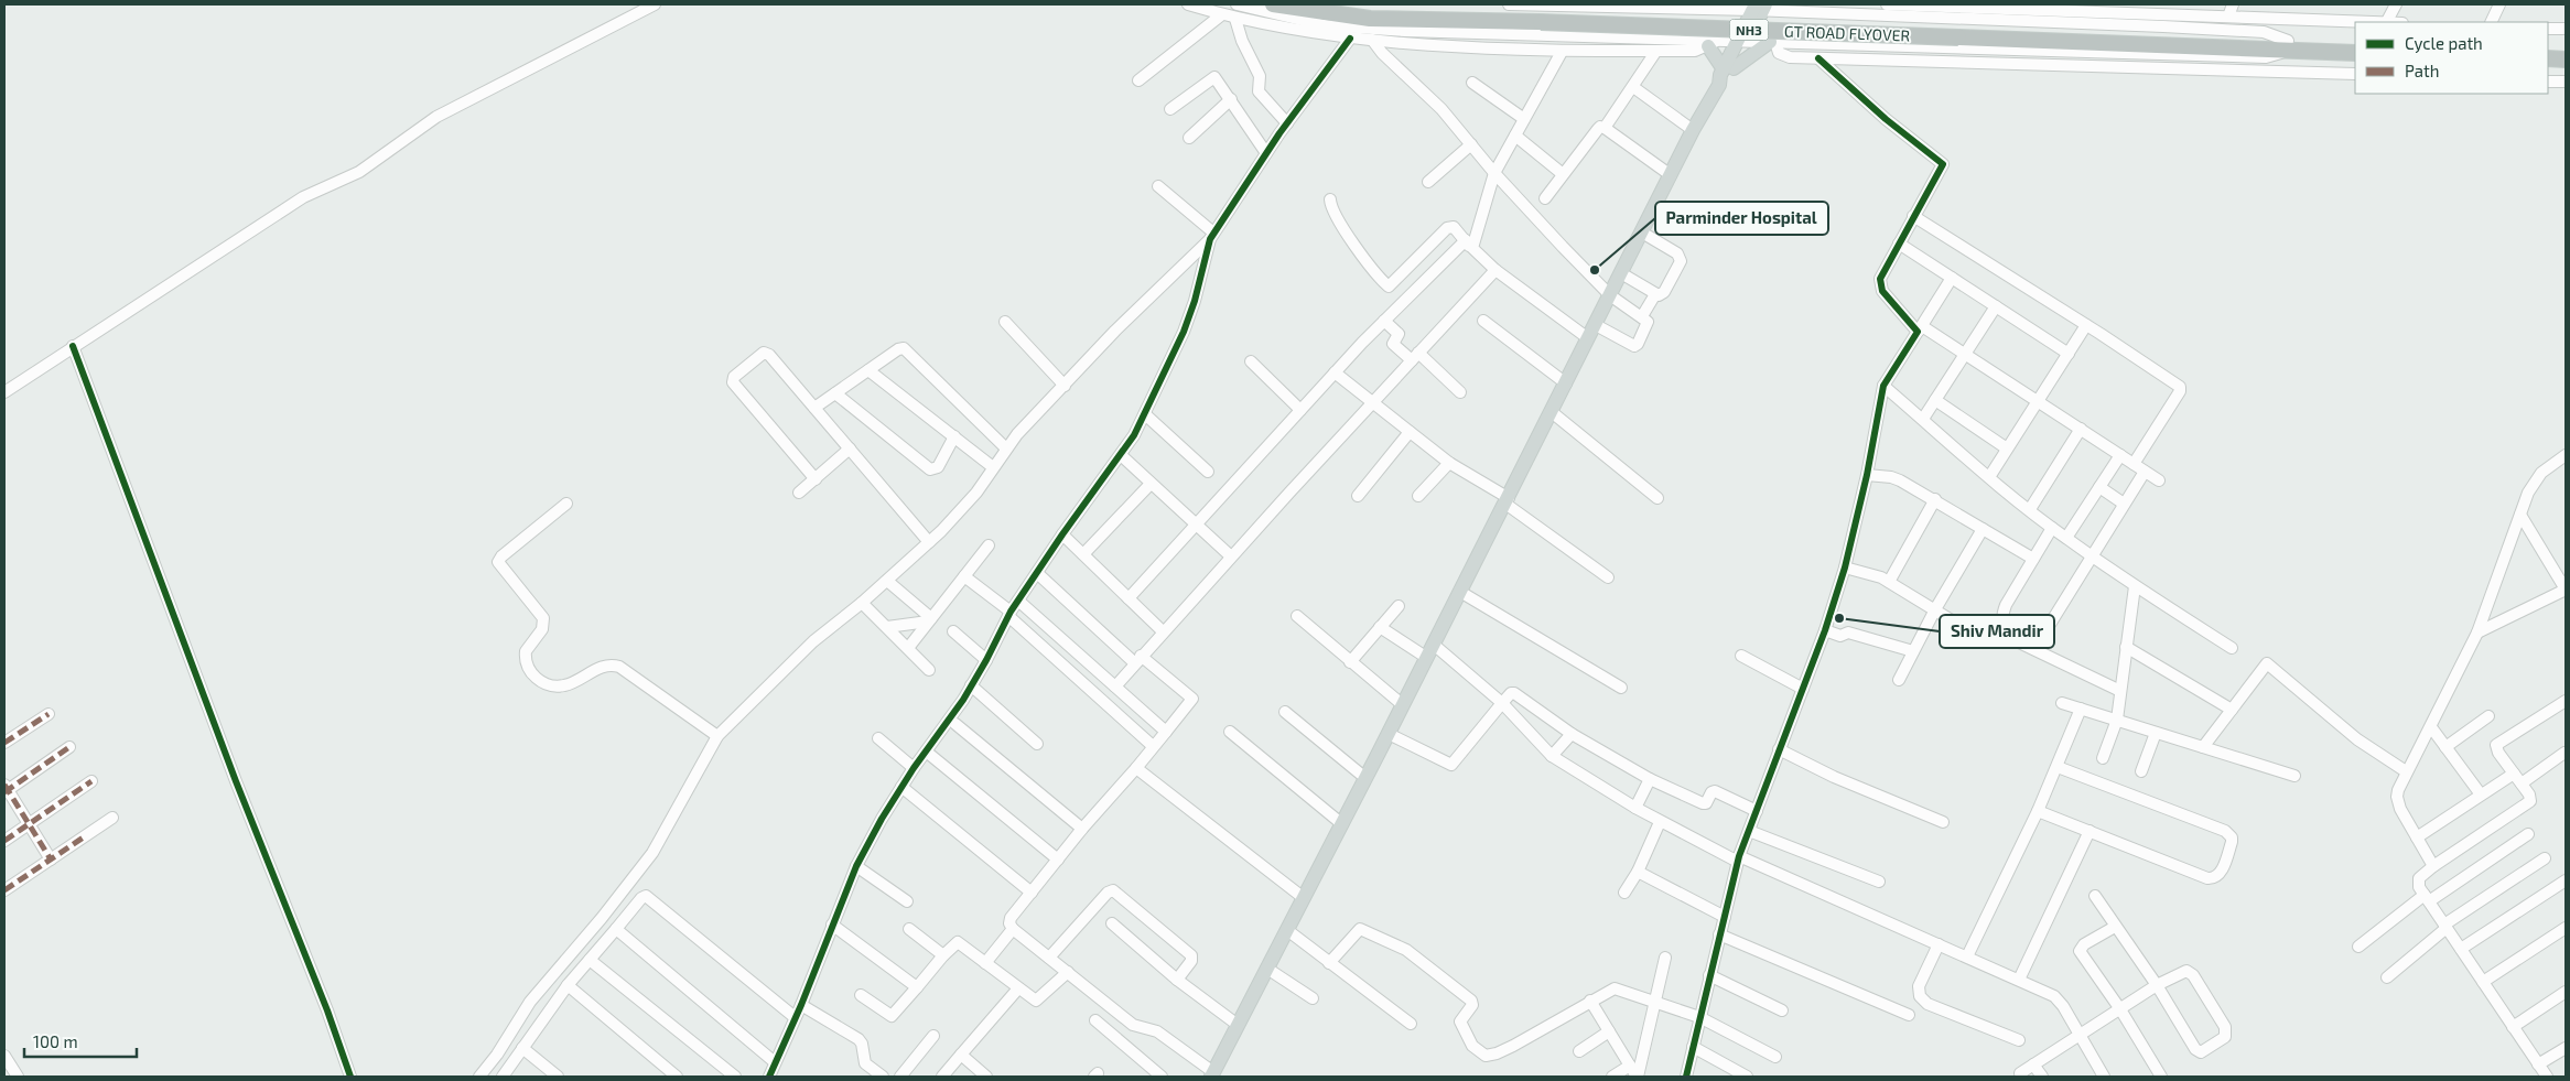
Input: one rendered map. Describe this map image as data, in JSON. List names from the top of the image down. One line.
{"streets":{"highway":["NH3","GT ROAD FLYOVER"]},"crossings":[["NH3","GT ROAD FLYOVER"]],"places":["Parminder Hospital","Shiv Mandir"],"legend":["Cycle path","Path"],"scale_bar":"100 m"}
